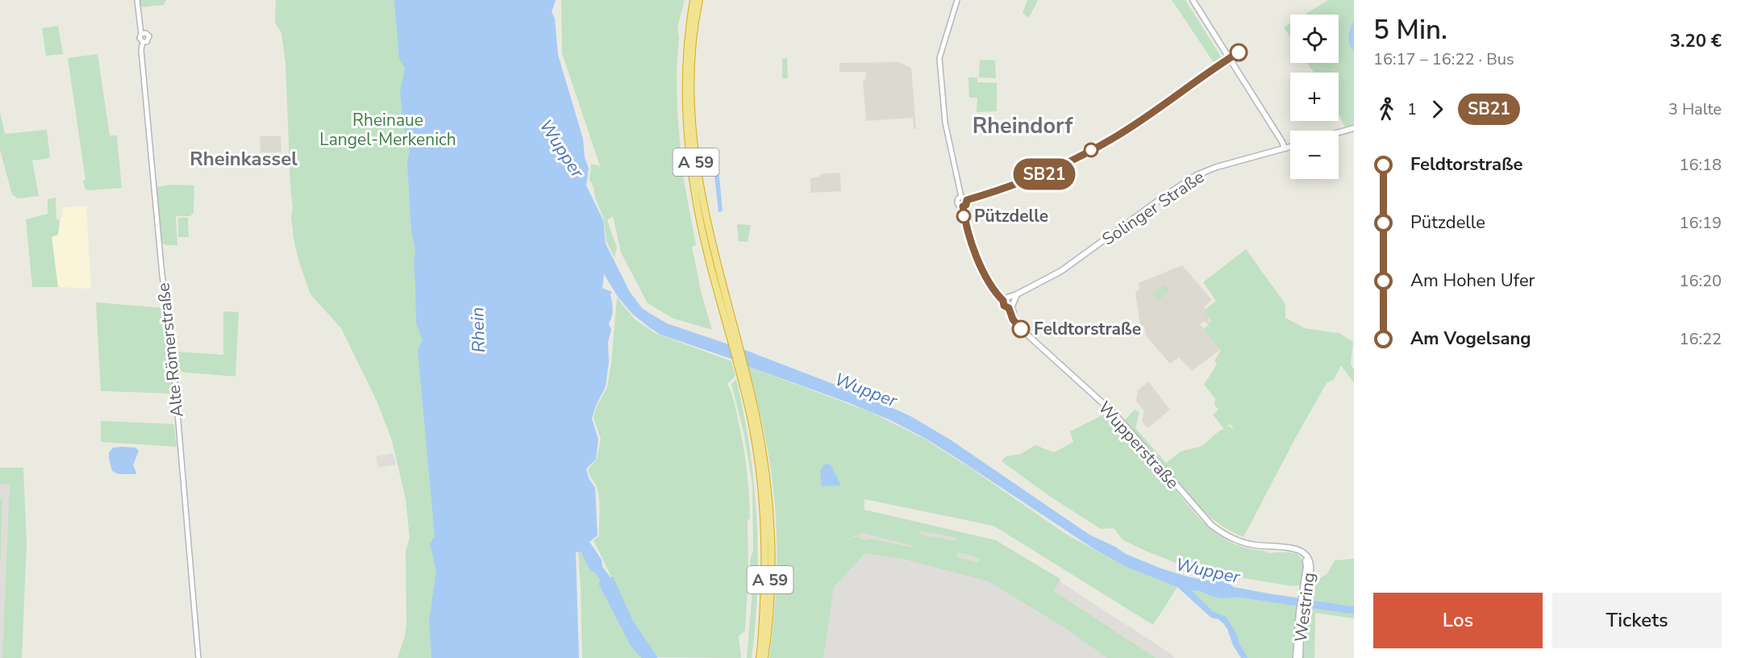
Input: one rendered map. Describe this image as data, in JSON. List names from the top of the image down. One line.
{"streets":{"highway":["A 59"],"main road":["Solinger Straße","Wupperstraße","Westring"],"street":["Alte Römerstraße"]},"crossings":[["Solinger Straße","Wupperstraße"],["Wupperstraße","Westring"]],"districts":["Rheindorf","Rheinkassel"],"water":["Wupper","Rhein"],"parks":["Rheinaue Langel-Merkenich"],"places":["Pützdelle","Feldtorstraße"],"lines":["bus line SB21"],"page":{"on_map":"SB21","heading":["5 Min.","16:17 – 16:22 · Bus","3.20 €"],"map_buttons":["+","−"],"legs":["1","SB21","3 Halte"],"list":[{"name":"Feldtorstraße","value":"16:18"},{"name":"Pützdelle","value":"16:19"},{"name":"Am Hohen Ufer","value":"16:20"},{"name":"Am Vogelsang","value":"16:22"}],"buttons":["Los","Tickets"]}}
